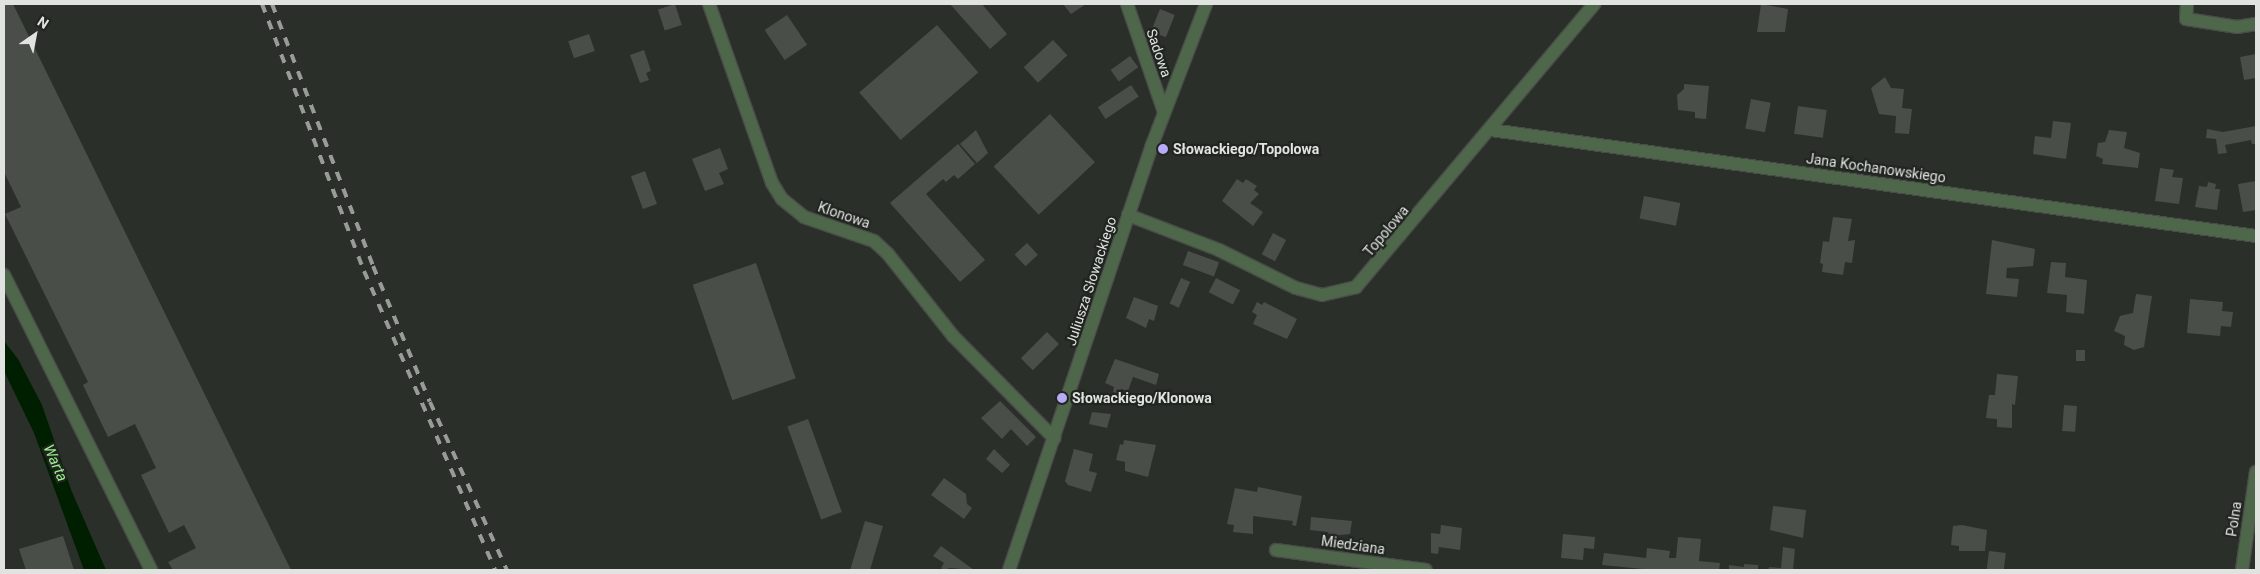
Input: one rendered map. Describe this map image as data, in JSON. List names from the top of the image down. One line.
{"streets":{"street":["Sadowa","Jana Kochanowskiego","Klonowa","Topolowa","Juliusza Słowackiego","Polna","Miedziana"]},"crossings":[["Sadowa","Juliusza Słowackiego"],["Jana Kochanowskiego","Topolowa"],["Klonowa","Juliusza Słowackiego"],["Topolowa","Juliusza Słowackiego"]],"water":["Warta"],"places":["Słowackiego/Topolowa","Słowackiego/Klonowa"],"north":"top right"}
